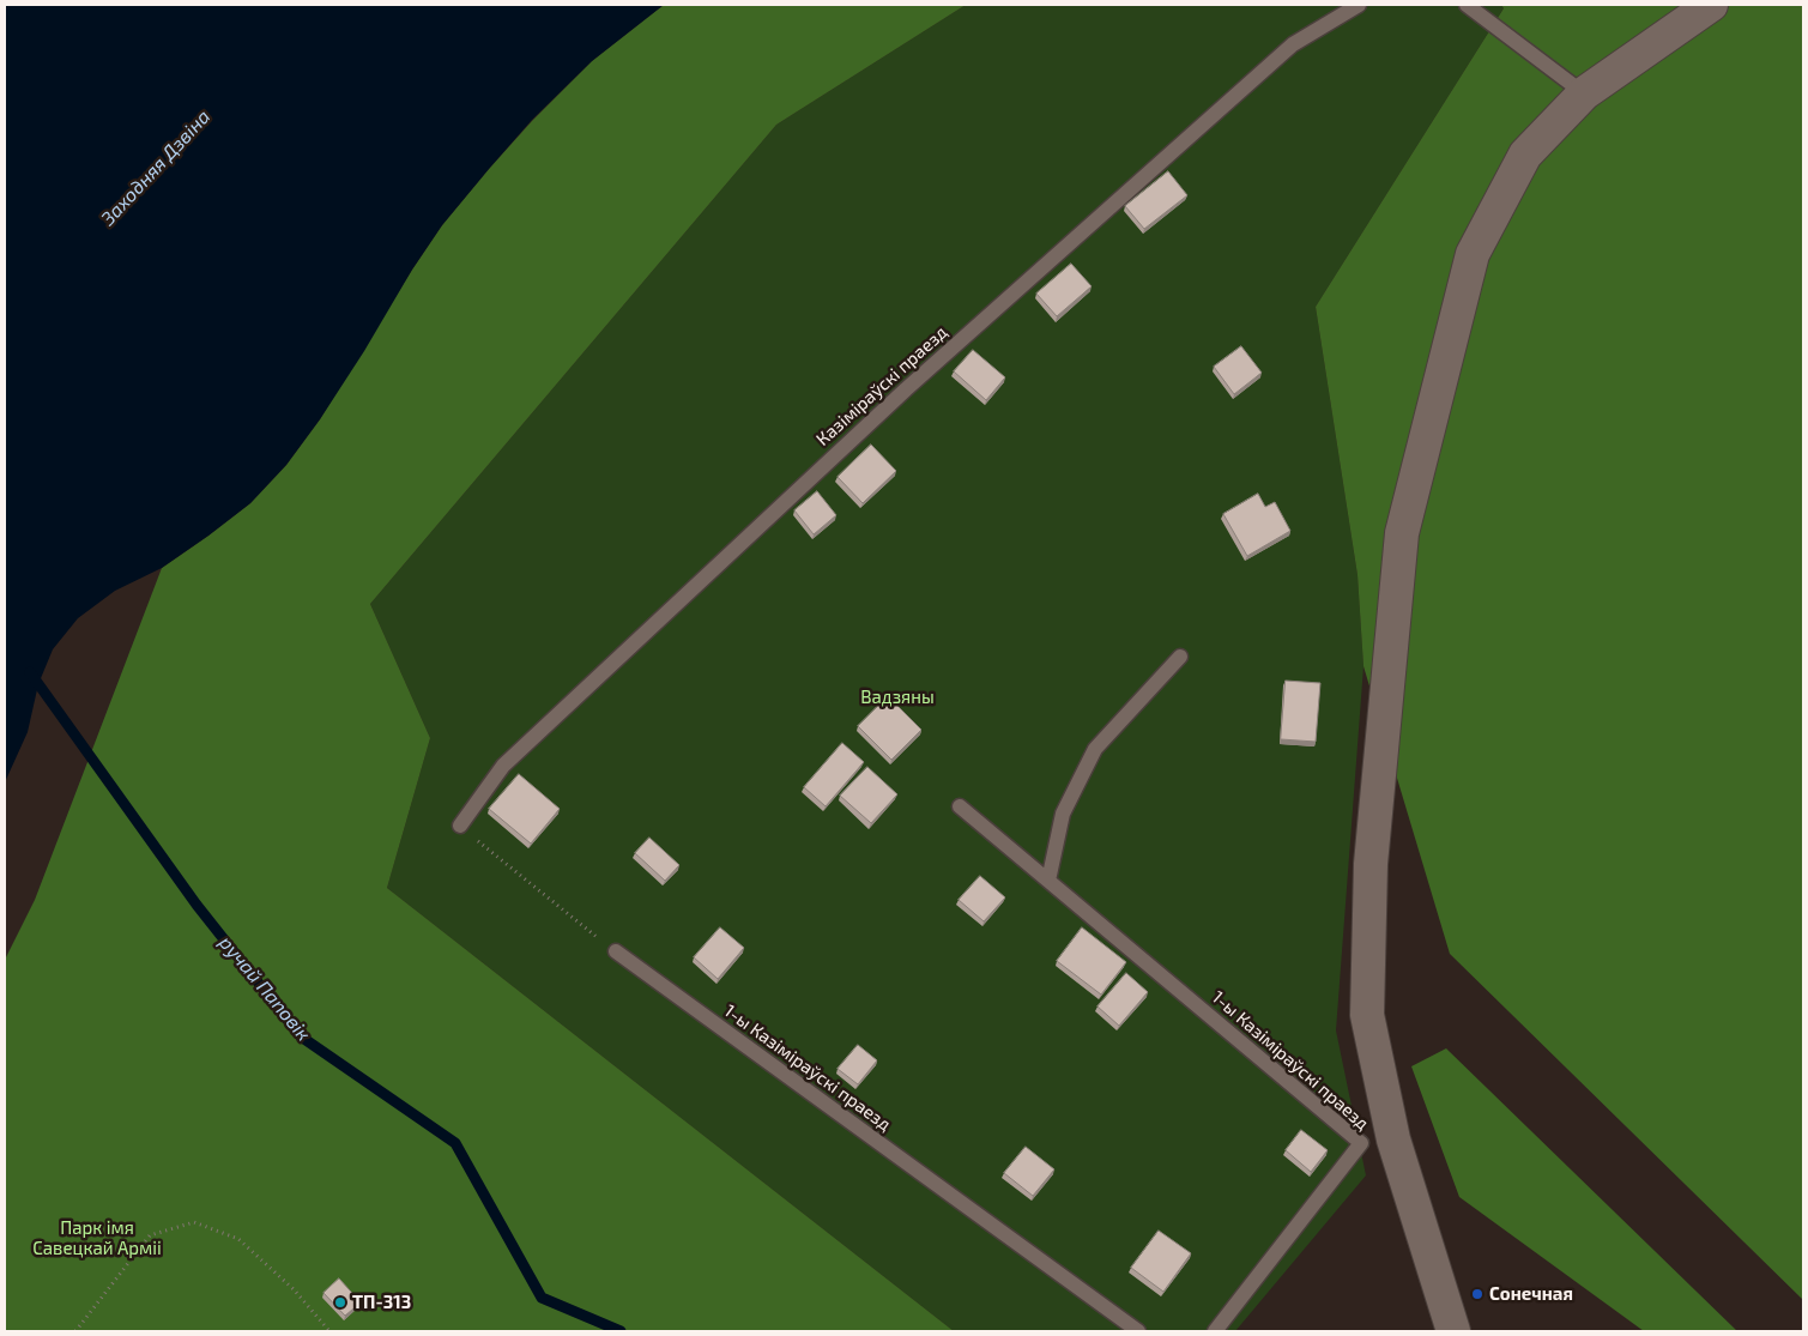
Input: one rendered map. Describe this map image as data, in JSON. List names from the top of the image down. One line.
{"streets":{"lane":["Казіміраўскі праезд","1-ы Казіміраўскі праезд"]},"water":["Заходняя Дзвіна","ручай Паповік"],"parks":["Вадзяны","Парк імя Савецкай Арміі"],"places":["Сонечная","ТП-313"]}
